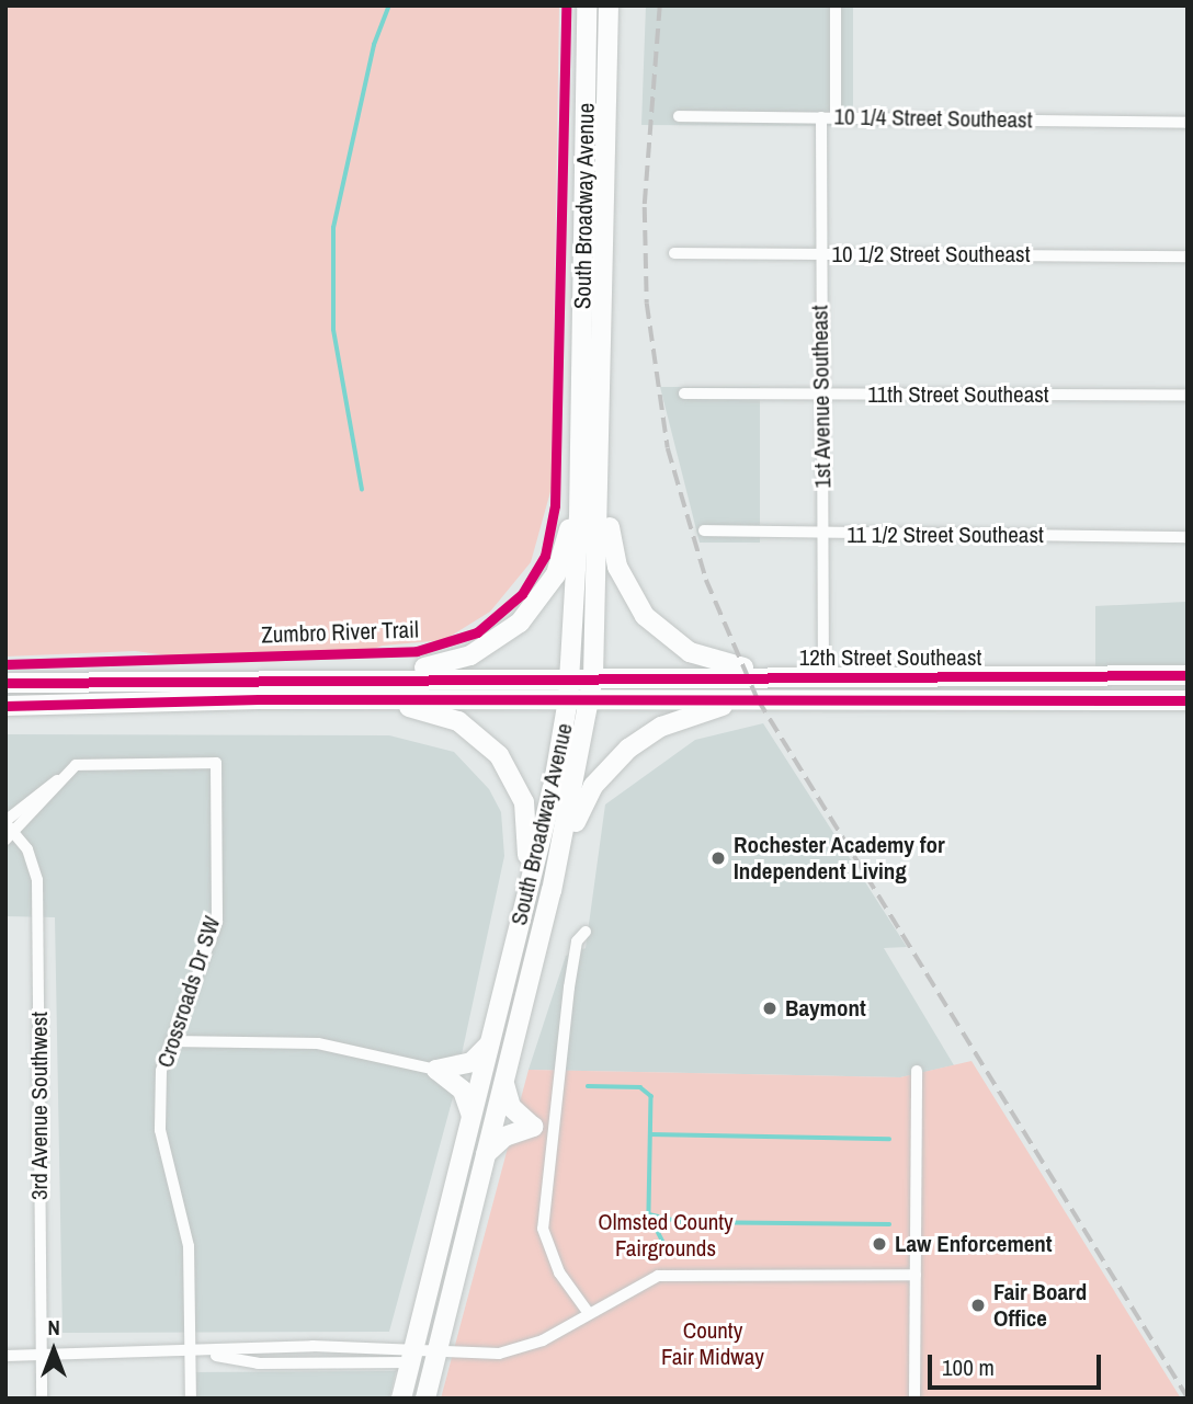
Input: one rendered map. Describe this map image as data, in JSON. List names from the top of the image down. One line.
{"streets":{"main road":["South Broadway Avenue","12th Street Southeast"],"street":["10 1/4 Street Southeast","10 1/2 Street Southeast","11th Street Southeast","1st Avenue Southeast","11 1/2 Street Southeast","Crossroads Dr SW","3rd Avenue Southwest"],"cycle path":["Zumbro River Trail"]},"crossings":[["10 1/4 Street Southeast","1st Avenue Southeast"],["South Broadway Avenue","12th Street Southeast"],["10 1/2 Street Southeast","1st Avenue Southeast"],["11th Street Southeast","1st Avenue Southeast"],["1st Avenue Southeast","11 1/2 Street Southeast"],["1st Avenue Southeast","12th Street Southeast"]],"parks":["Olmsted County Fairgrounds","County Fair Midway"],"places":["Rochester Academy for Independent Living","Baymont","Law Enforcement","Fair Board Office"],"scale_bar":"100 m","north":"top"}
